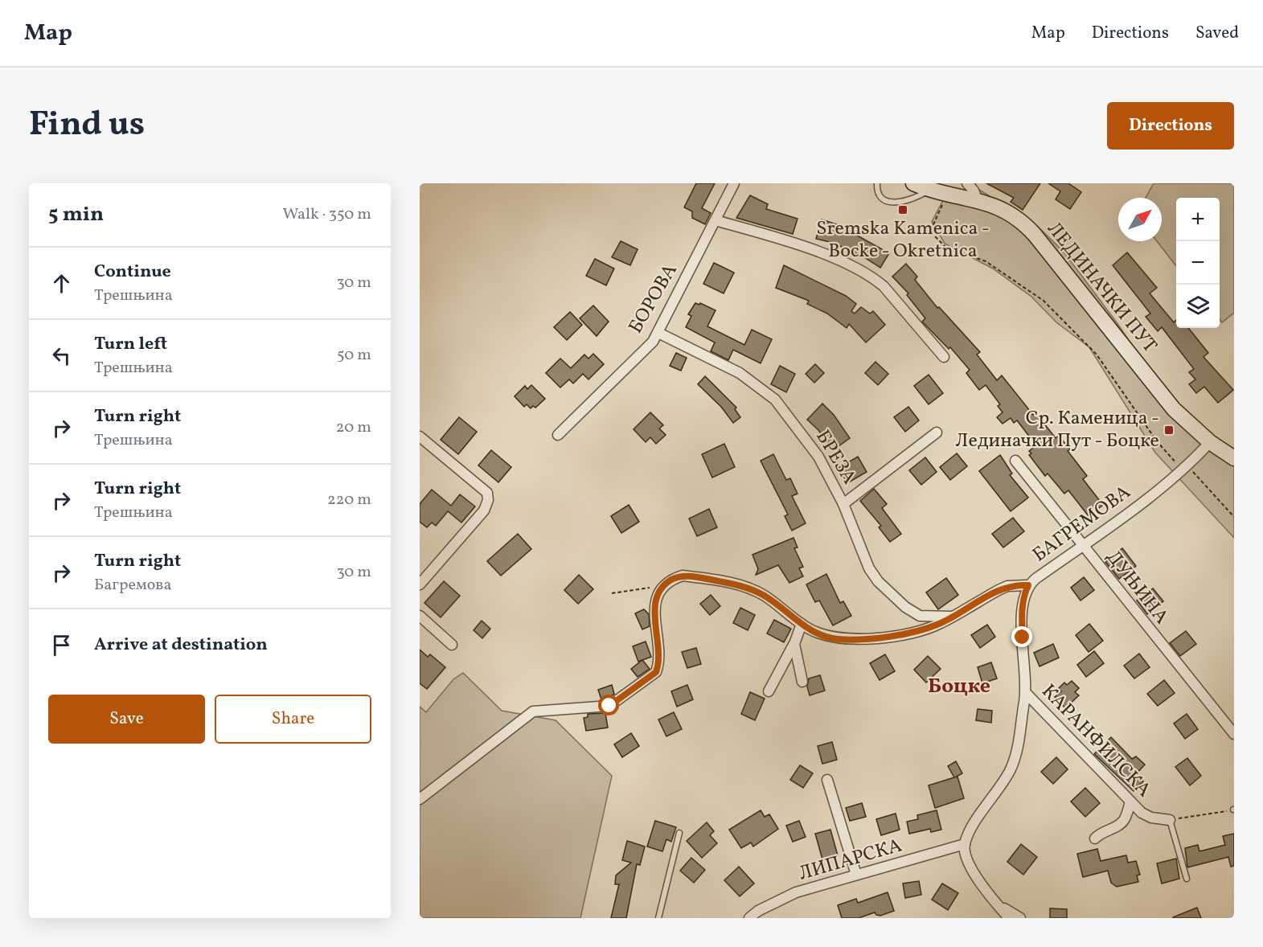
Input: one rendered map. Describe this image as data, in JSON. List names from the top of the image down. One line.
{"streets":{"main road":["ЛЕДИНАЧКИ ПУТ"],"street":["БОРОВА","БРЕЗА","БАГРЕМОВА","ДУЊИНА","КАРАНФИЛСКА","ЛИПАРСКА"]},"crossings":[["ЛЕДИНАЧКИ ПУТ","БАГРЕМОВА"],["БОРОВА","БРЕЗА"],["БАГРЕМОВА","ДУЊИНА"],["БАГРЕМОВА","КАРАНФИЛСКА"],["БАГРЕМОВА","ЛИПАРСКА"]],"districts":["Боцке"],"places":{"transit":["Sremska Kamenica - Bocke - Okretnica","Ср. Каменица - Лединачки Пут - Боцке"]},"north":"top right","page":{"header":"Map","nav":["Map","Directions","Saved"],"title":"Find us","buttons":["Directions",["Save","Share"]],"heading":["5 min","Walk · 350 m"],"map_buttons":["+","−"],"list":[["Continue","Трешњина","30 m"],["Turn left","Трешњина","50 m"],["Turn right","Трешњина","20 m"],["Turn right","Трешњина","220 m"],["Turn right","Багремова","30 m"],"Arrive at destination"]}}
